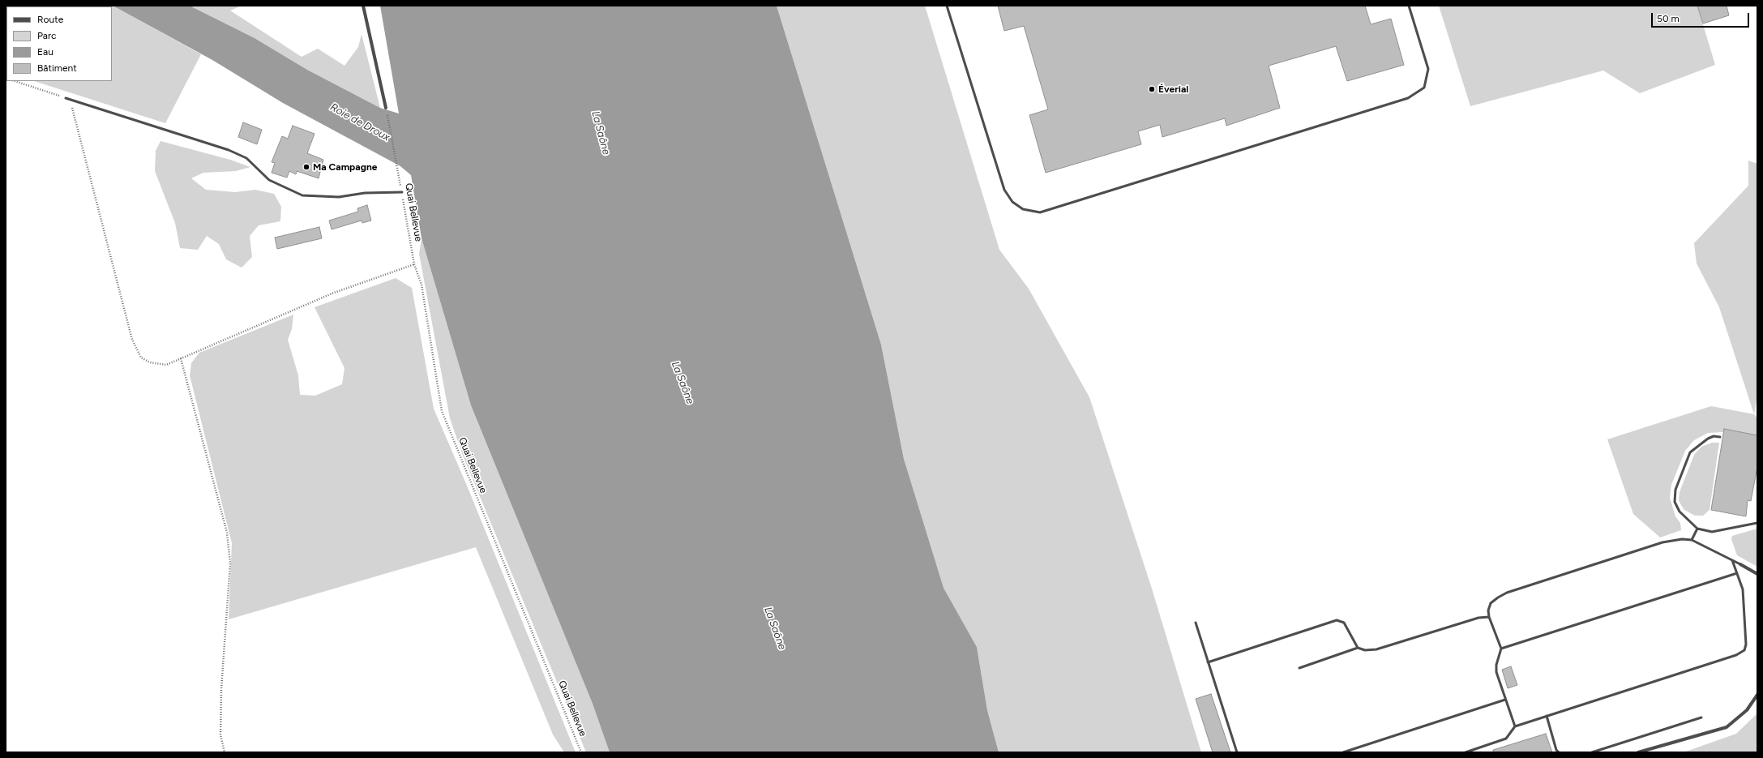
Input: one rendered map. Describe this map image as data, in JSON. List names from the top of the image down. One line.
{"streets":{"path":["Quai Bellevue"]},"water":["Roie de Droux","La Saône"],"places":["Éverial","Ma Campagne"],"legend":["Route","Parc","Eau","Bâtiment"],"scale_bar":"50 m"}
